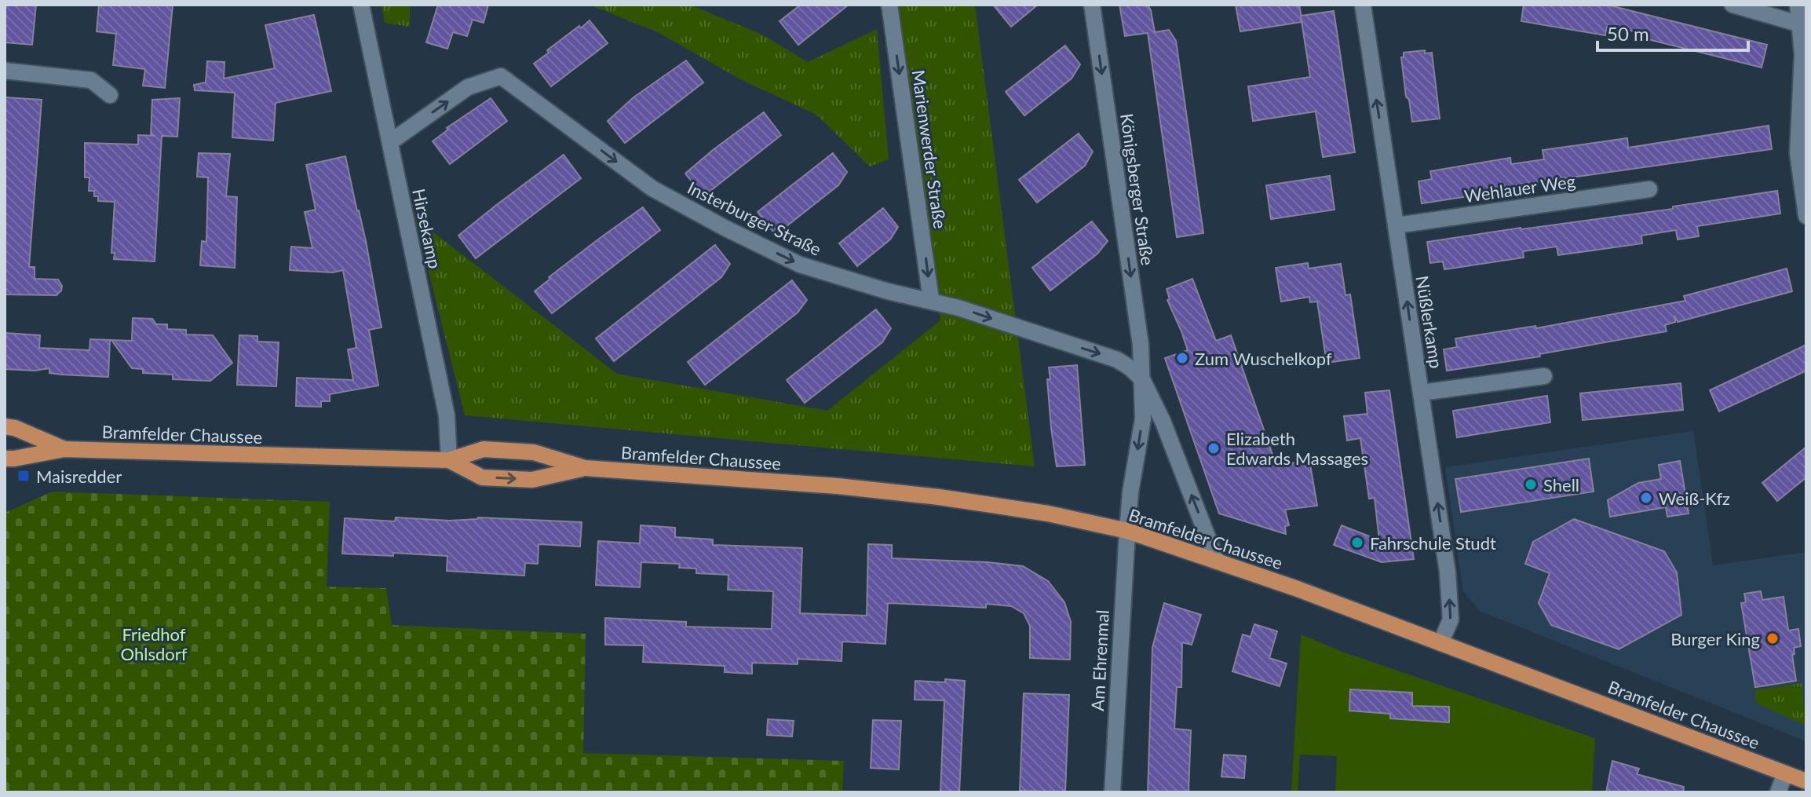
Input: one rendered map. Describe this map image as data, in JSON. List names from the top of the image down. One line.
{"streets":{"main road":["Bramfelder Chaussee"],"street":["Marienwerder Straße","Wehlauer Weg","Königsberger Straße","Insterburger Straße","Hirsekamp","Nüßlerkamp","Am Ehrenmal"]},"crossings":[["Marienwerder Straße","Insterburger Straße"],["Wehlauer Weg","Nüßlerkamp"],["Königsberger Straße","Insterburger Straße"],["Königsberger Straße","Bramfelder Chaussee"],["Königsberger Straße","Am Ehrenmal"],["Insterburger Straße","Hirsekamp"],["Hirsekamp","Bramfelder Chaussee"],["Nüßlerkamp","Bramfelder Chaussee"],["Bramfelder Chaussee","Am Ehrenmal"]],"one_way":["Marienwerder Straße","Insterburger Straße","Nüßlerkamp"],"parks":["Friedhof Ohlsdorf"],"places":{"other":["Zum Wuschelkopf","Elizabeth Edwards Massages","Shell","Weiß-Kfz","Fahrschule Studt","Burger King"],"transit":["Maisredder"]},"scale_bar":"50 m"}
